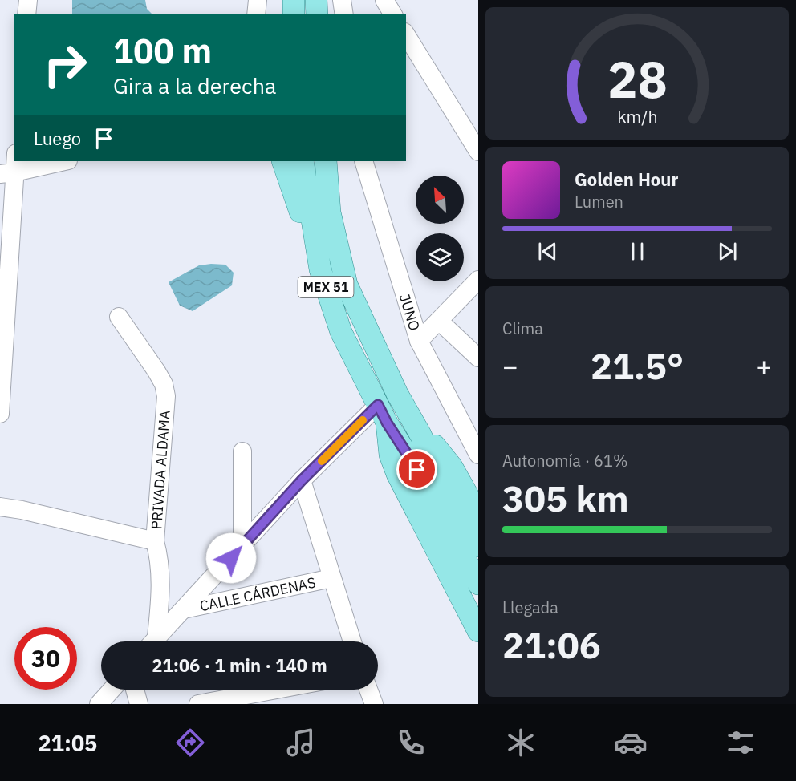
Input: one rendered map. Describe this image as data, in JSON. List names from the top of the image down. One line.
{"streets":{"main road":["MEX 51"],"street":["JUNO","PRIVADA ALDAMA","CALLE CÁRDENAS"]},"north":"top left","page":{"turn":["100 m","Gira a la derecha"],"then":"Luego","song":["Golden Hour","Lumen"],"tile":["Clima",["Autonomía · 61%","305 km"],["Llegada","21:06"]],"heat":["−","21.5°","+"],"limit":"30","trip":"21:06 · 1 min · 140 m","tabs":"21:05","gauge":["28","km/h"]}}
